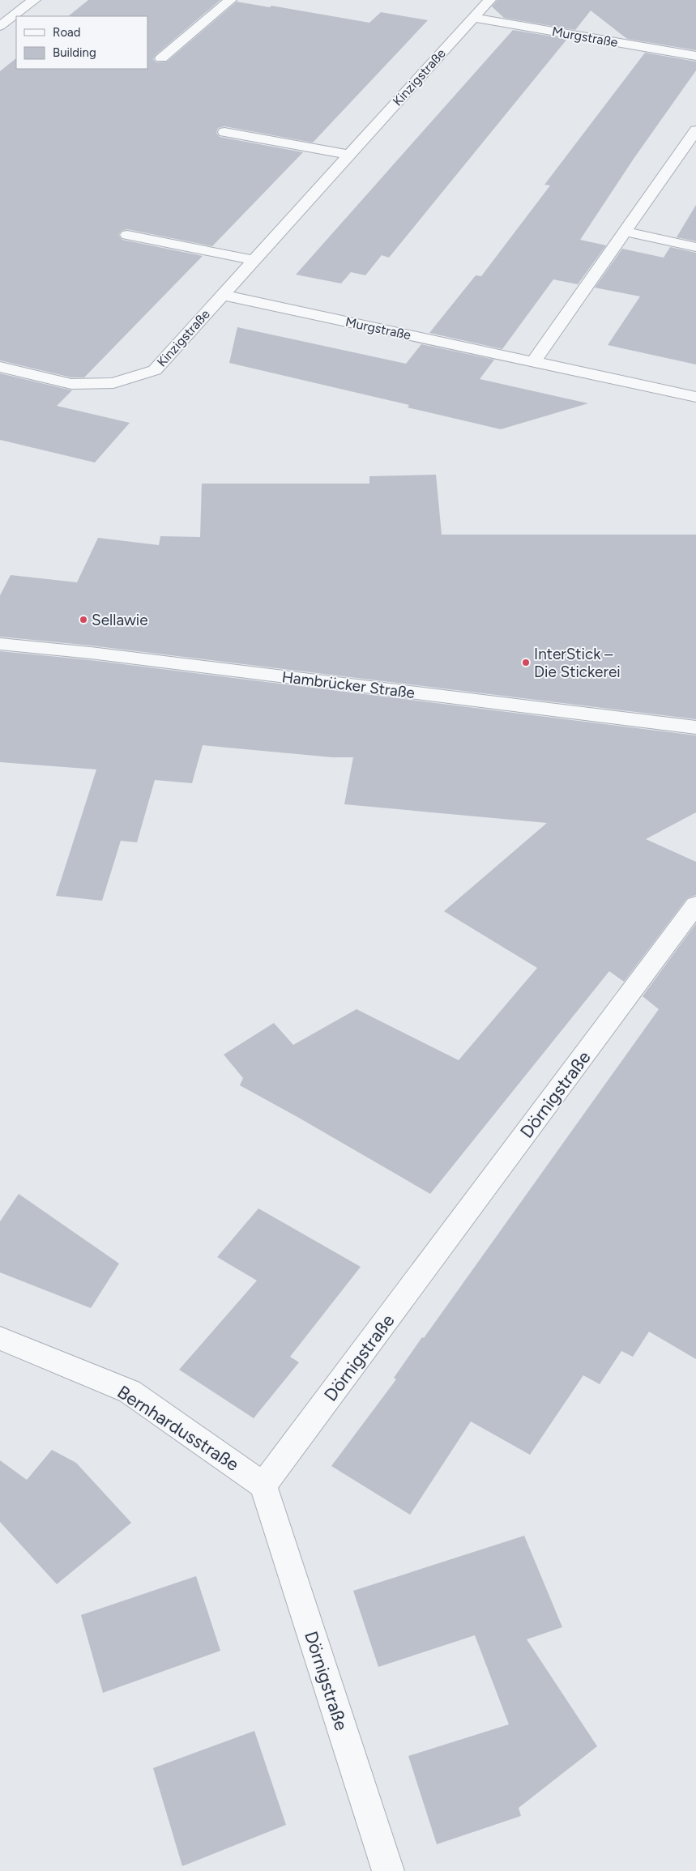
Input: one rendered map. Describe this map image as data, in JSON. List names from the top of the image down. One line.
{"streets":{"street":["Murgstraße","Kinzigstraße","Hambrücker Straße","Dörnigstraße","Bernhardusstraße"]},"crossings":[["Murgstraße","Kinzigstraße"],["Dörnigstraße","Bernhardusstraße"]],"places":["Sellawie","InterStick – Die Stickerei"],"legend":["Road","Building"]}
